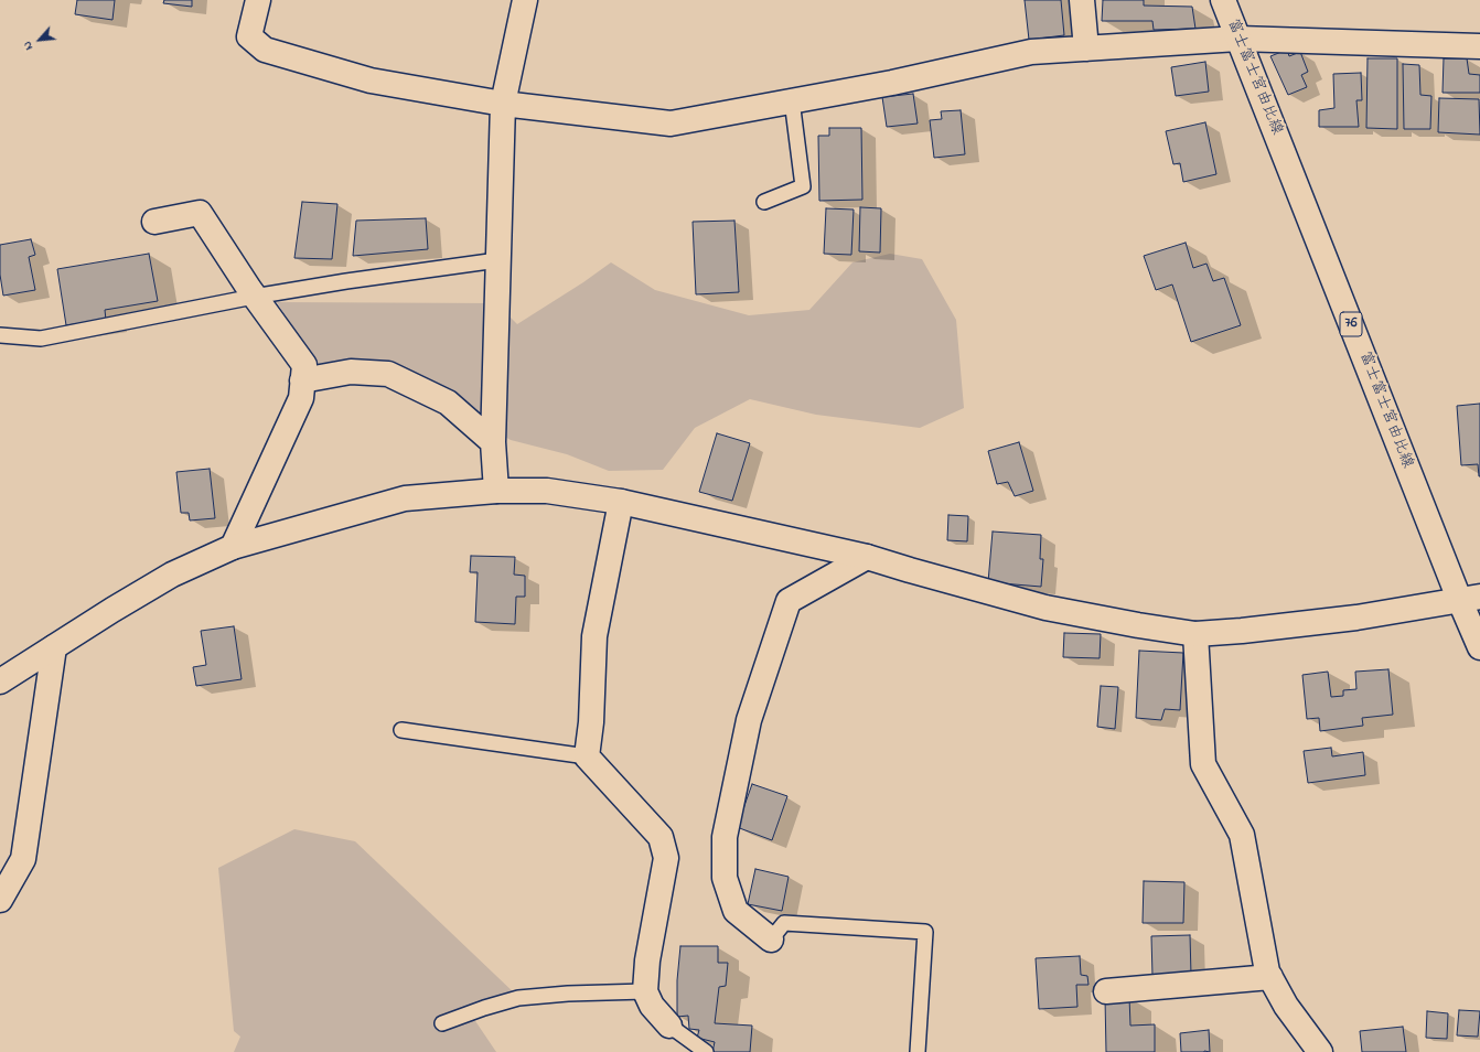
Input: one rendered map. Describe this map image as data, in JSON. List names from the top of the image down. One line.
{"streets":{"street":["富士富士宮由比線","76"]},"north":"bottom left"}
